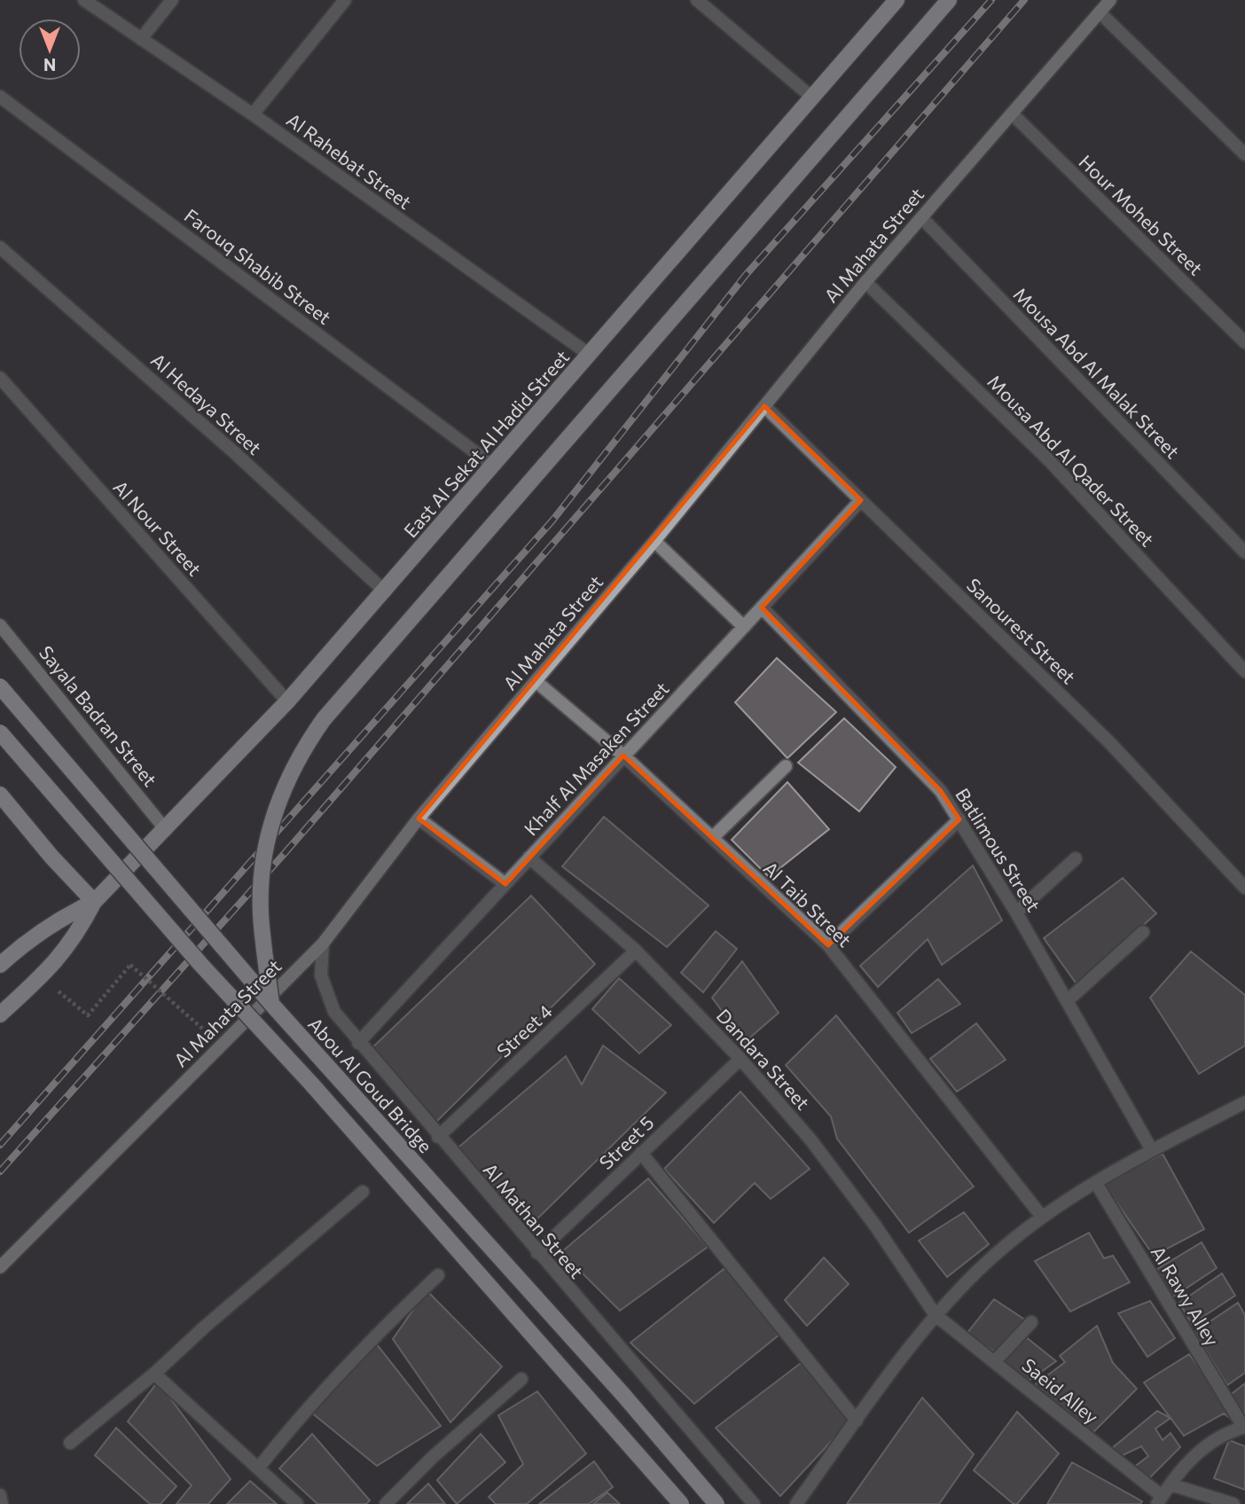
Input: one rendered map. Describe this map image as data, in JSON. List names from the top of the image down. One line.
{"streets":{"main road":["Al Mahata Street","East Al Sekat Al Hadid Street","Sayala Badran Street","Abou Al Goud Bridge"],"street":["Al Rahebat Street","Hour Moheb Street","Farouq Shabib Street","Mousa Abd Al Malak Street","Al Hedaya Street","Mousa Abd Al Qader Street","Al Nour Street","Sanourest Street","Khalf Al Masaken Street","Batlimous Street","Al Taib Street","Street 4","Dandara Street","Street 5","Al Mathan Street","Al Rawy Alley","Saeid Alley"]},"crossings":[["Al Rahebat Street","East Al Sekat Al Hadid Street"],["Hour Moheb Street","Al Mahata Street"],["Al Mahata Street","Mousa Abd Al Malak Street"],["Al Mahata Street","Mousa Abd Al Qader Street"],["Al Mahata Street","Sanourest Street"],["Al Mahata Street","Al Taib Street"],["Al Mahata Street","Al Mathan Street"],["Farouq Shabib Street","East Al Sekat Al Hadid Street"],["Al Hedaya Street","East Al Sekat Al Hadid Street"],["East Al Sekat Al Hadid Street","Al Nour Street"],["East Al Sekat Al Hadid Street","Sayala Badran Street"],["Sanourest Street","Khalf Al Masaken Street"],["Khalf Al Masaken Street","Batlimous Street"],["Khalf Al Masaken Street","Al Taib Street"],["Khalf Al Masaken Street","Dandara Street"],["Khalf Al Masaken Street","Al Mathan Street"],["Street 4","Dandara Street"],["Street 4","Al Mathan Street"],["Dandara Street","Street 5"],["Dandara Street","Saeid Alley"],["Street 5","Al Mathan Street"]],"north":"bottom"}
